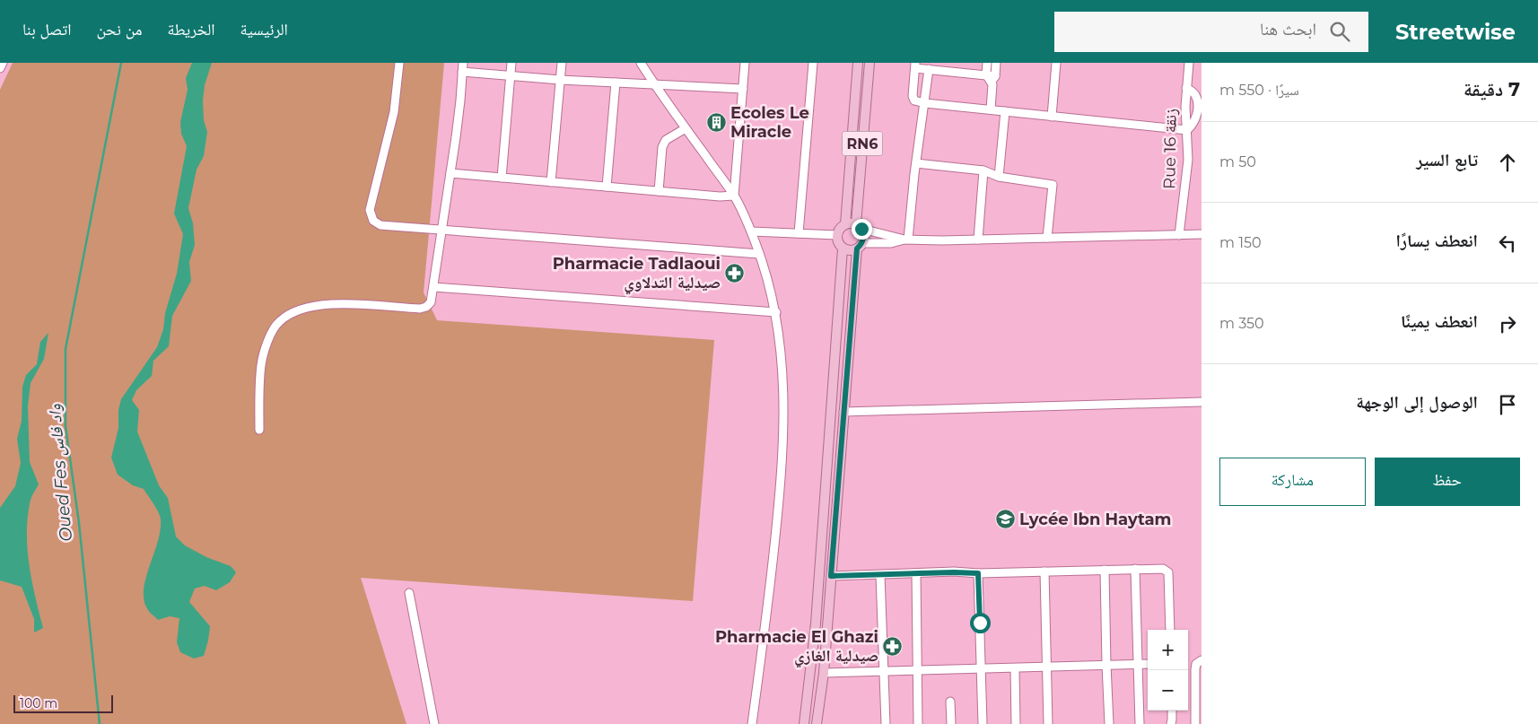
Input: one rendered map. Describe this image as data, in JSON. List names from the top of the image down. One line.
{"streets":{"main road":["RN6"],"street":["Rue 16 زنقة"]},"water":["Oued Fes واد فاس"],"places":{"building":["Ecoles Le Miracle"],"pharmacy":["Pharmacie Tadlaoui صيدلية التدلاوي","Pharmacie El Ghazi صيدلية الغازي"],"school or university":["Lycée Ibn Haytam"]},"scale_bar":"100 m","page":{"header":"Streetwise","search":"ابحث هنا","nav":["الرئيسية","الخريطة","من نحن","اتصل بنا"],"heading":["7 دقيقة","سيرًا · 550 m"],"list":[["تابع السير","50 m"],["انعطف يسارًا","150 m"],["انعطف يمينًا","350 m"],"الوصول إلى الوجهة"],"buttons":["حفظ","مشاركة"],"map_buttons":["+","−"],"scale":"100 m"}}
